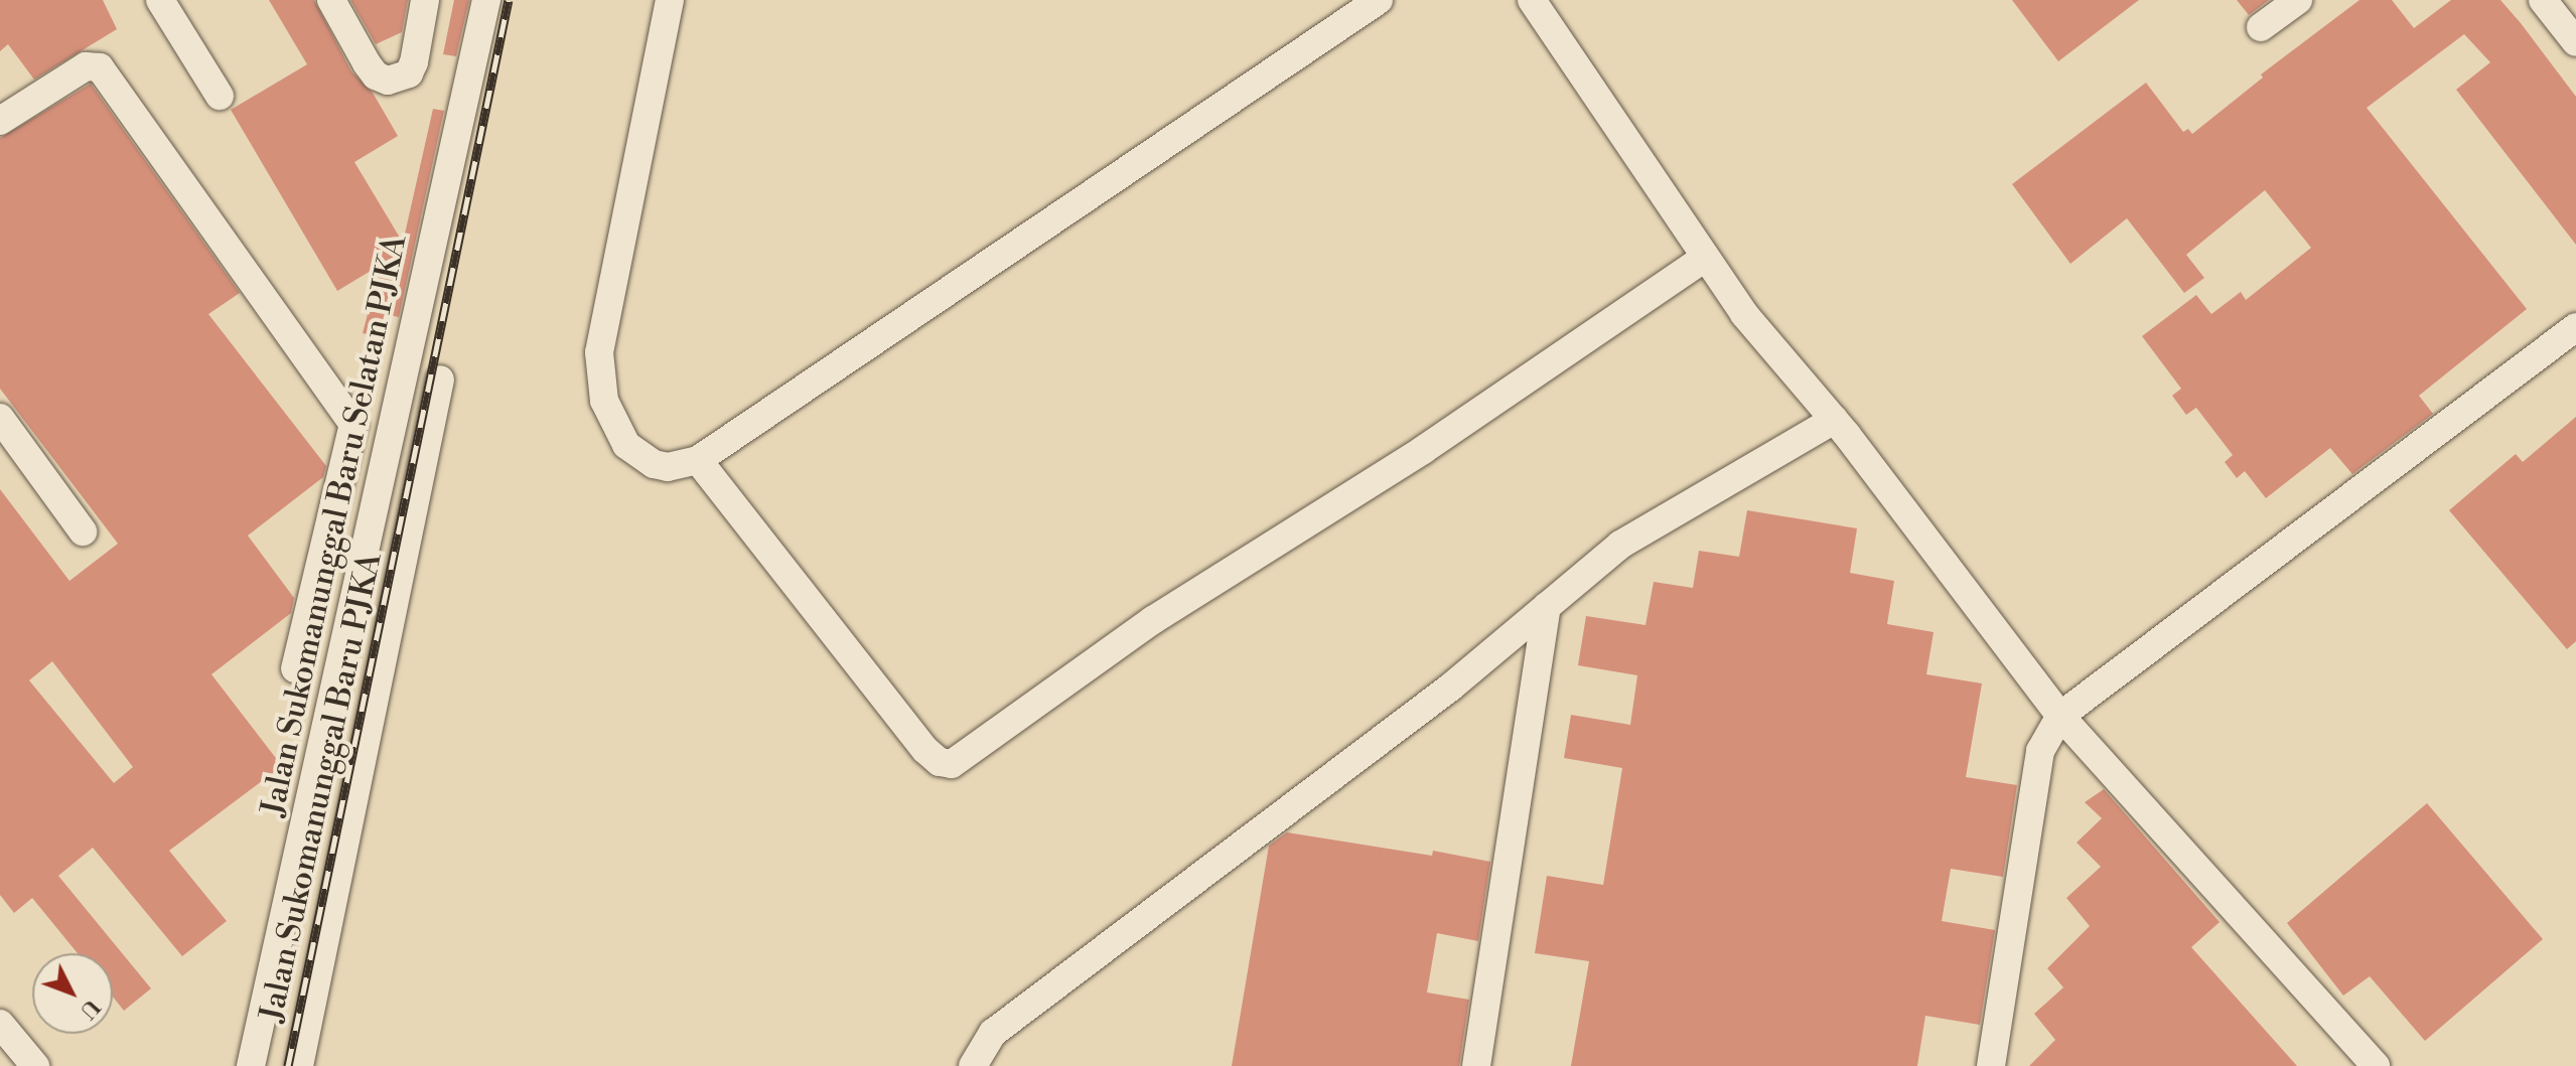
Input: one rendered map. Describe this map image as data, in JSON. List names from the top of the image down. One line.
{"streets":{"street":["Jalan Sukomanunggal Baru Selatan PJKA","Jalan Sukomanunggal Baru PJKA"]},"north":"bottom right"}
